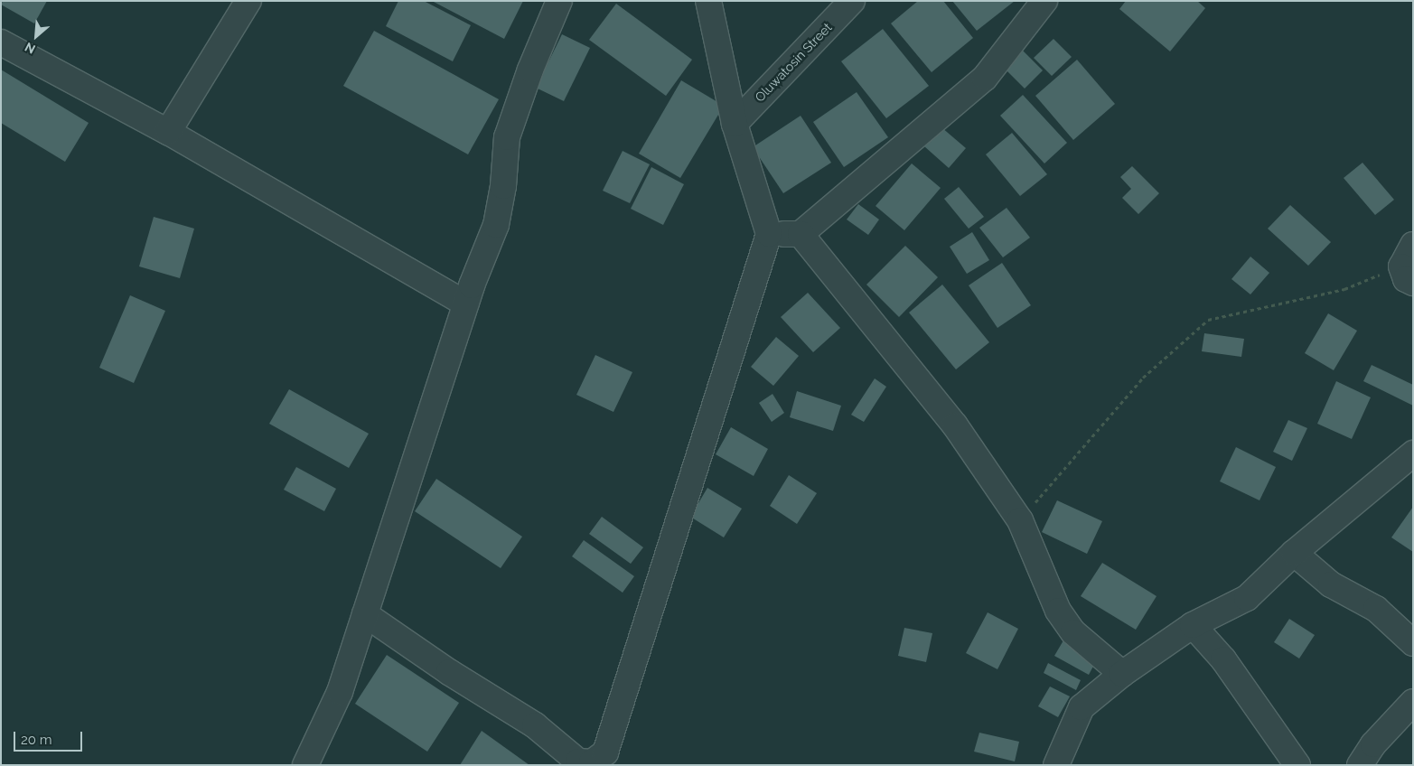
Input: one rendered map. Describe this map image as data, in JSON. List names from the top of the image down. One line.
{"streets":{"street":["Oluwatosin Street"]},"scale_bar":"20 m","north":"bottom left"}
